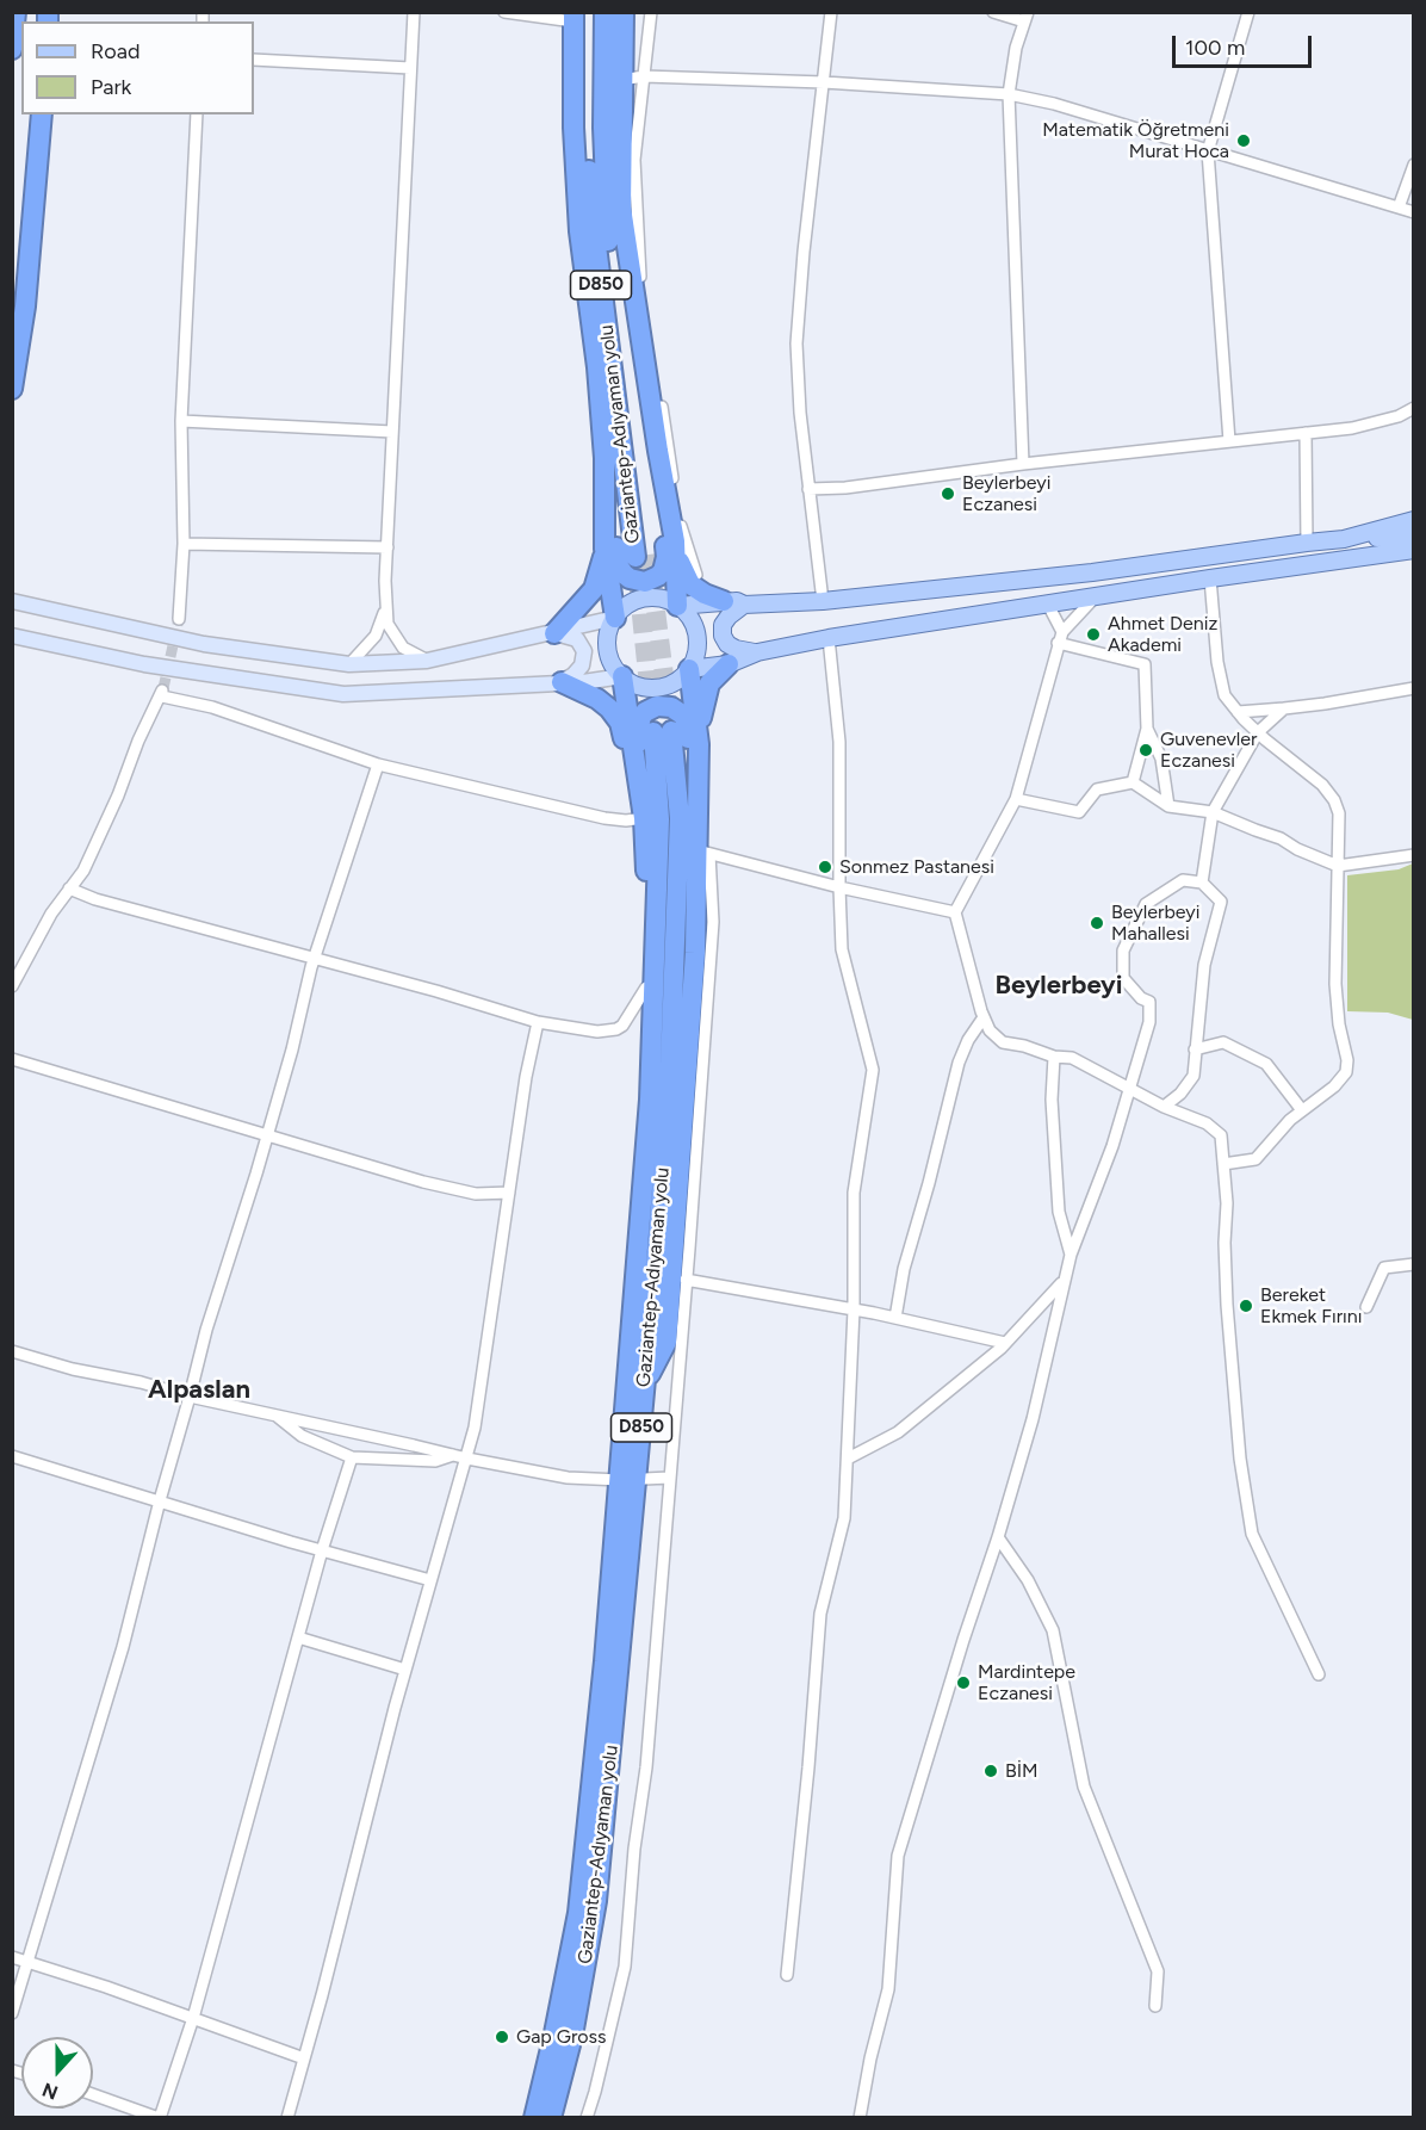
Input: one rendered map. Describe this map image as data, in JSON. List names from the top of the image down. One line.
{"streets":{"highway":["D850","Gaziantep-Adıyaman yolu"]},"districts":["Beylerbeyi","Alpaslan"],"places":["Matematik Öğretmeni Murat Hoca","Beylerbeyi Eczanesi","Ahmet Deniz Akademi","Guvenevler Eczanesi","Sonmez Pastanesi","Beylerbeyi Mahallesi","Bereket Ekmek Fırını","Mardintepe Eczanesi","BİM","Gap Gross"],"legend":["Road","Park"],"scale_bar":"100 m","north":"bottom"}
